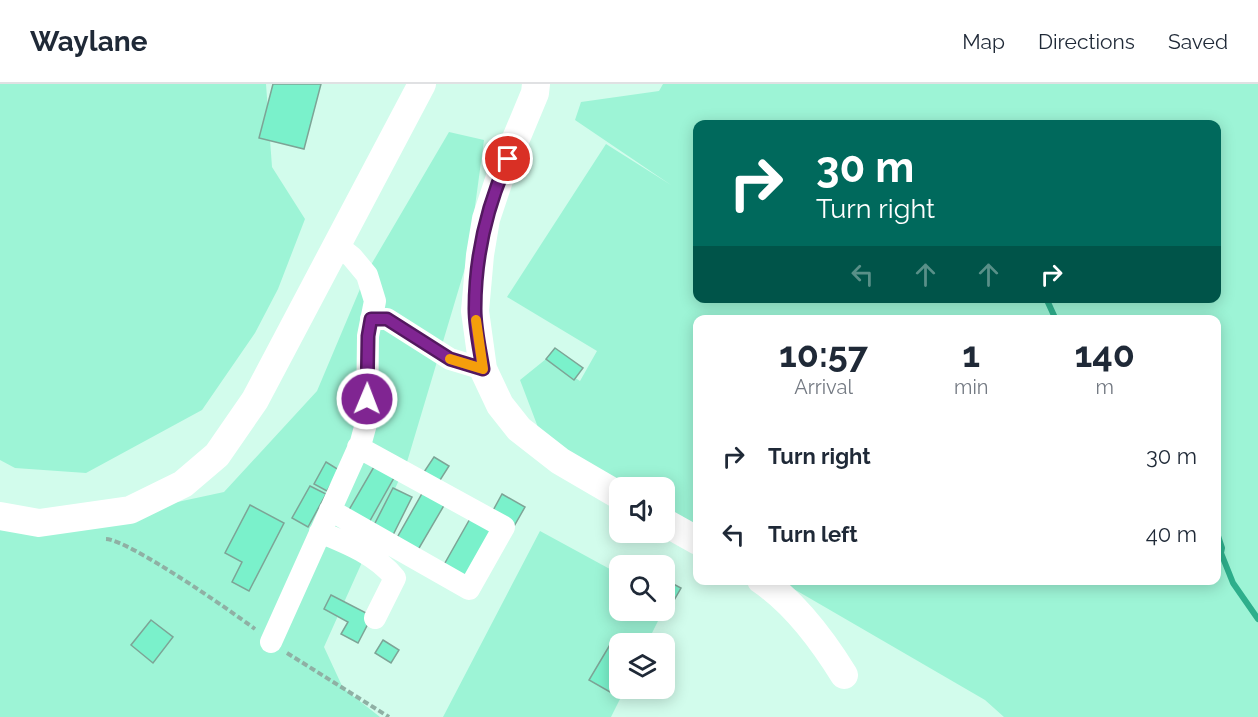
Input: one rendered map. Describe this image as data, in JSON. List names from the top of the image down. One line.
{"page":{"header":"Waylane","nav":["Map","Directions","Saved"],"turn":["30 m","Turn right"],"eta":["10:57","Arrival","1","min","140","m"],"list":[{"name":"Turn right","value":"30 m"},{"name":"Turn left","value":"40 m"}]}}
